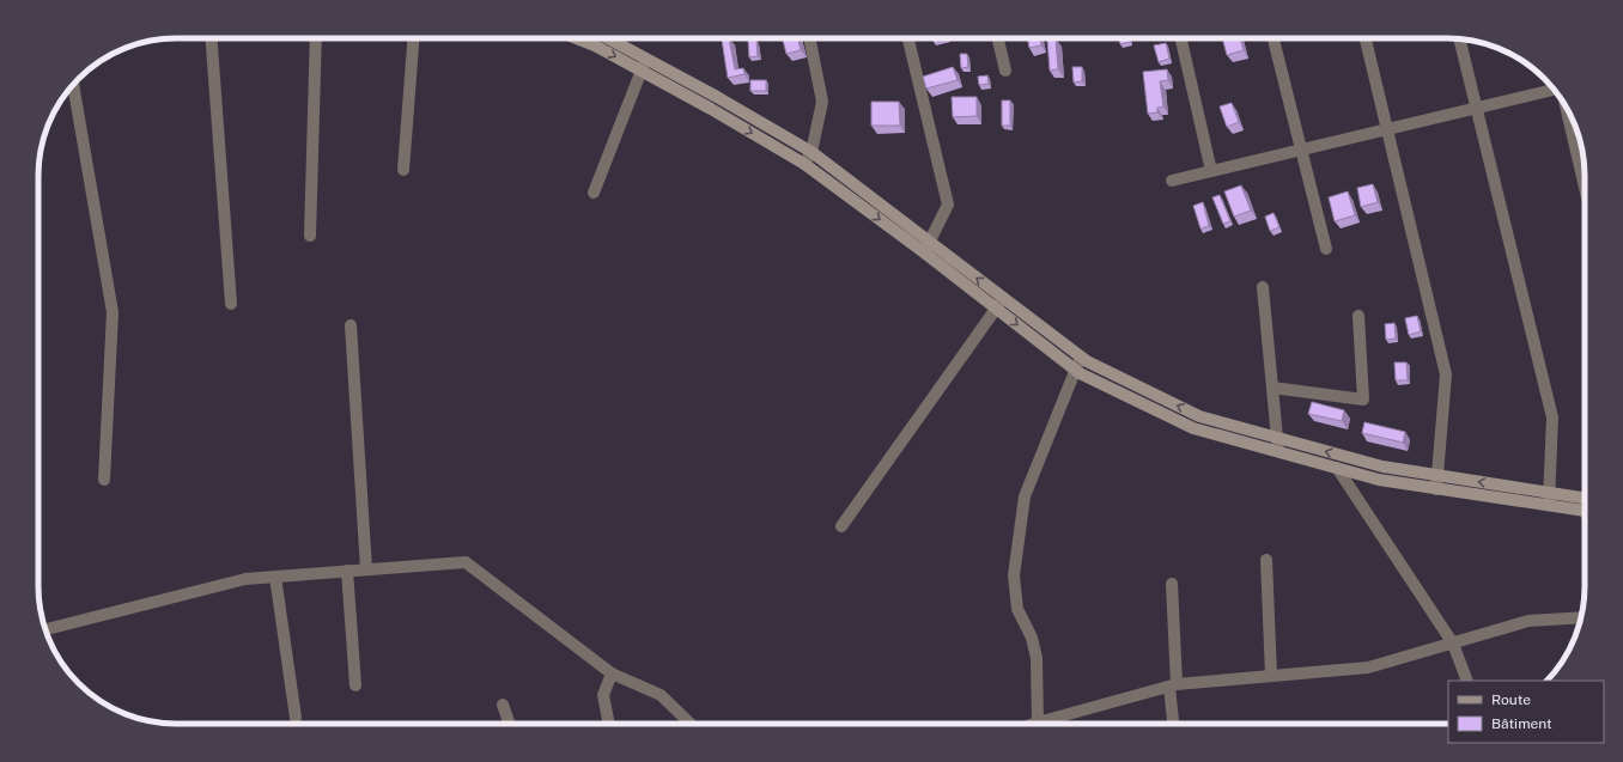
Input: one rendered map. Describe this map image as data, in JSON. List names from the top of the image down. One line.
{"legend":["Route","Bâtiment"]}
